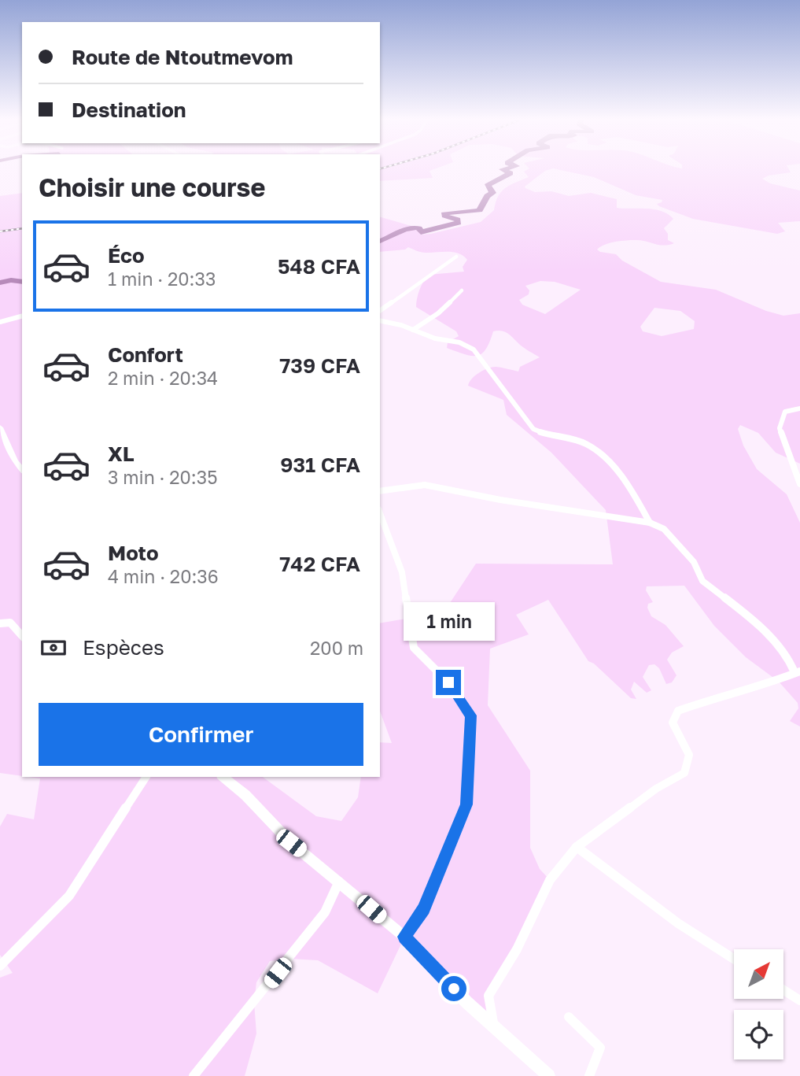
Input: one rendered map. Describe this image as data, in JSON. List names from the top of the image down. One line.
{"north":"top right","page":{"banner":["Route de Ntoutmevom","Destination"],"heading":"Choisir une course","list":[{"name":"Éco","note":"1 min · 20:33","value":"548 CFA"},{"name":"Confort","note":"2 min · 20:34","value":"739 CFA"},{"name":"XL","note":"3 min · 20:35","value":"931 CFA"},{"name":"Moto","note":"4 min · 20:36","value":"742 CFA"}],"bubble":"1 min","pay":["Espèces","200 m"],"buttons":"Confirmer"}}
